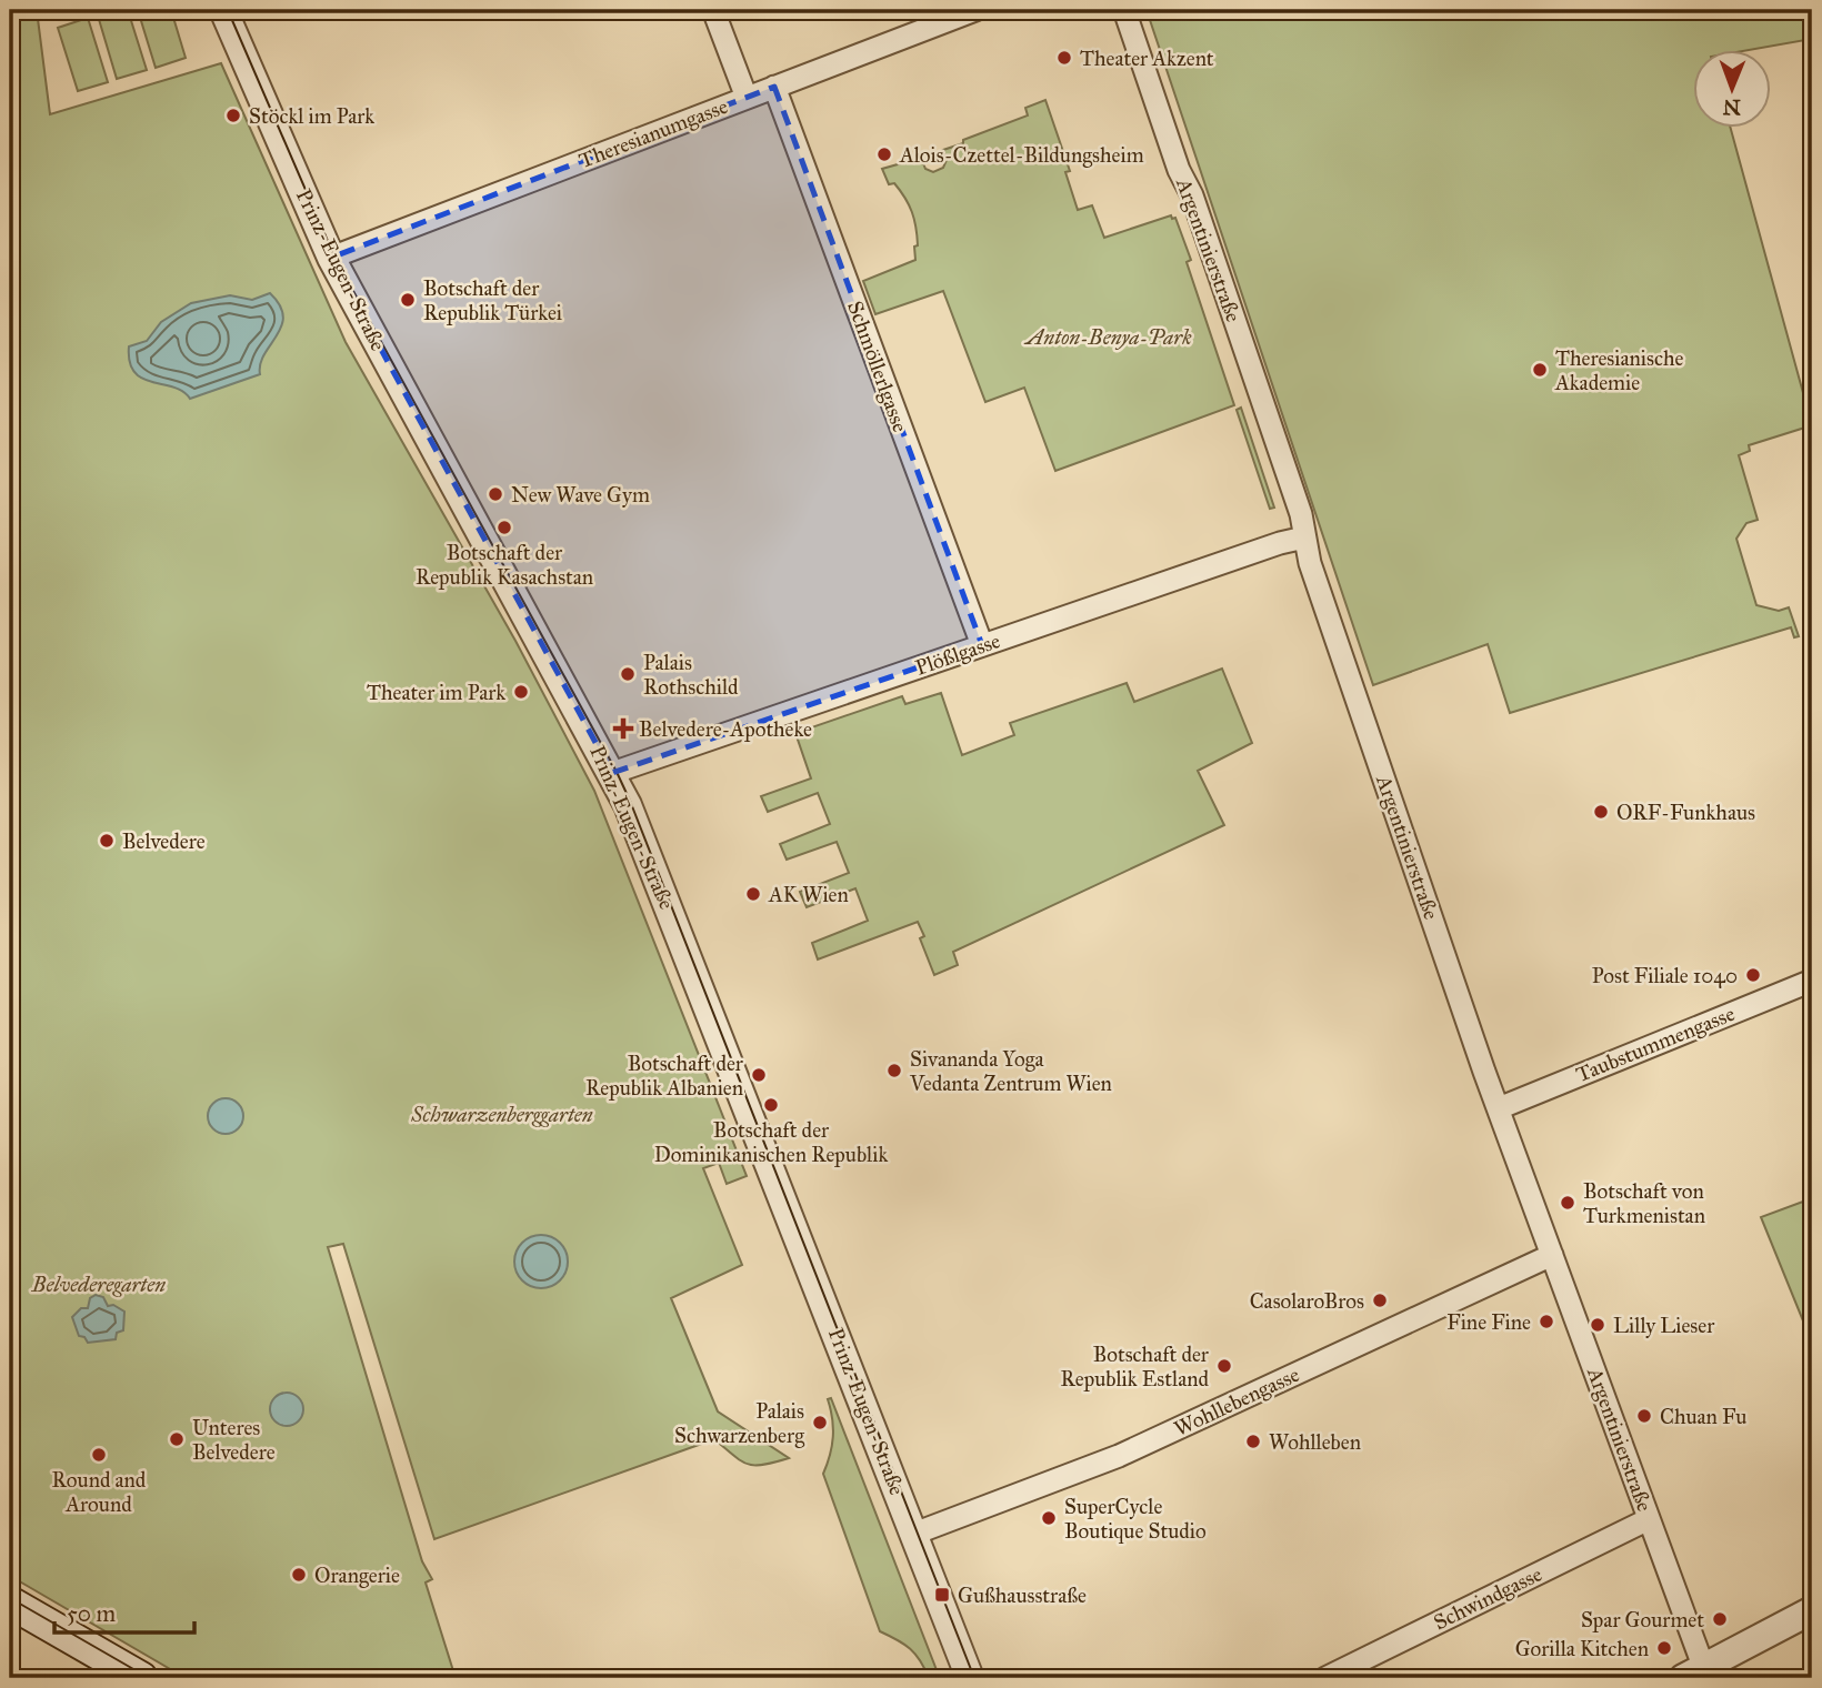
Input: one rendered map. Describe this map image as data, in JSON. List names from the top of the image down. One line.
{"streets":{"street":["Theresianumgasse","Argentinierstraße","Prinz-Eugen-Straße","Schmöllerlgasse","Plößlgasse","Taubstummengasse","Wohllebengasse","Schwindgasse"]},"crossings":[["Theresianumgasse","Prinz-Eugen-Straße"],["Theresianumgasse","Schmöllerlgasse"],["Argentinierstraße","Plößlgasse"],["Argentinierstraße","Taubstummengasse"],["Argentinierstraße","Wohllebengasse"],["Argentinierstraße","Schwindgasse"],["Prinz-Eugen-Straße","Plößlgasse"],["Prinz-Eugen-Straße","Wohllebengasse"],["Schmöllerlgasse","Plößlgasse"]],"parks":["Anton-Benya-Park","Schwarzenberggarten","Belvederegarten"],"places":{"other":["Theater Akzent","Stöckl im Park","Alois-Czettel-Bildungsheim","Botschaft der Republik Türkei","Theresianische Akademie","New Wave Gym","Botschaft der Republik Kasachstan","Palais Rothschild","Theater im Park","ORF-Funkhaus","Belvedere","AK Wien","Post Filiale 1040","Sivananda Yoga Vedanta Zentrum Wien","Botschaft der Republik Albanien","Botschaft der Dominikanischen Republik","Botschaft von Turkmenistan","CasolaroBros","Fine Fine","Lilly Lieser","Botschaft der Republik Estland","Chuan Fu","Palais Schwarzenberg","Unteres Belvedere","Wohlleben","Round and Around","SuperCycle Boutique Studio","Orangerie","Spar Gourmet","Gorilla Kitchen"],"health":["Belvedere-Apotheke"],"transit":["Gußhausstraße"]},"scale_bar":"50 m","north":"bottom"}
